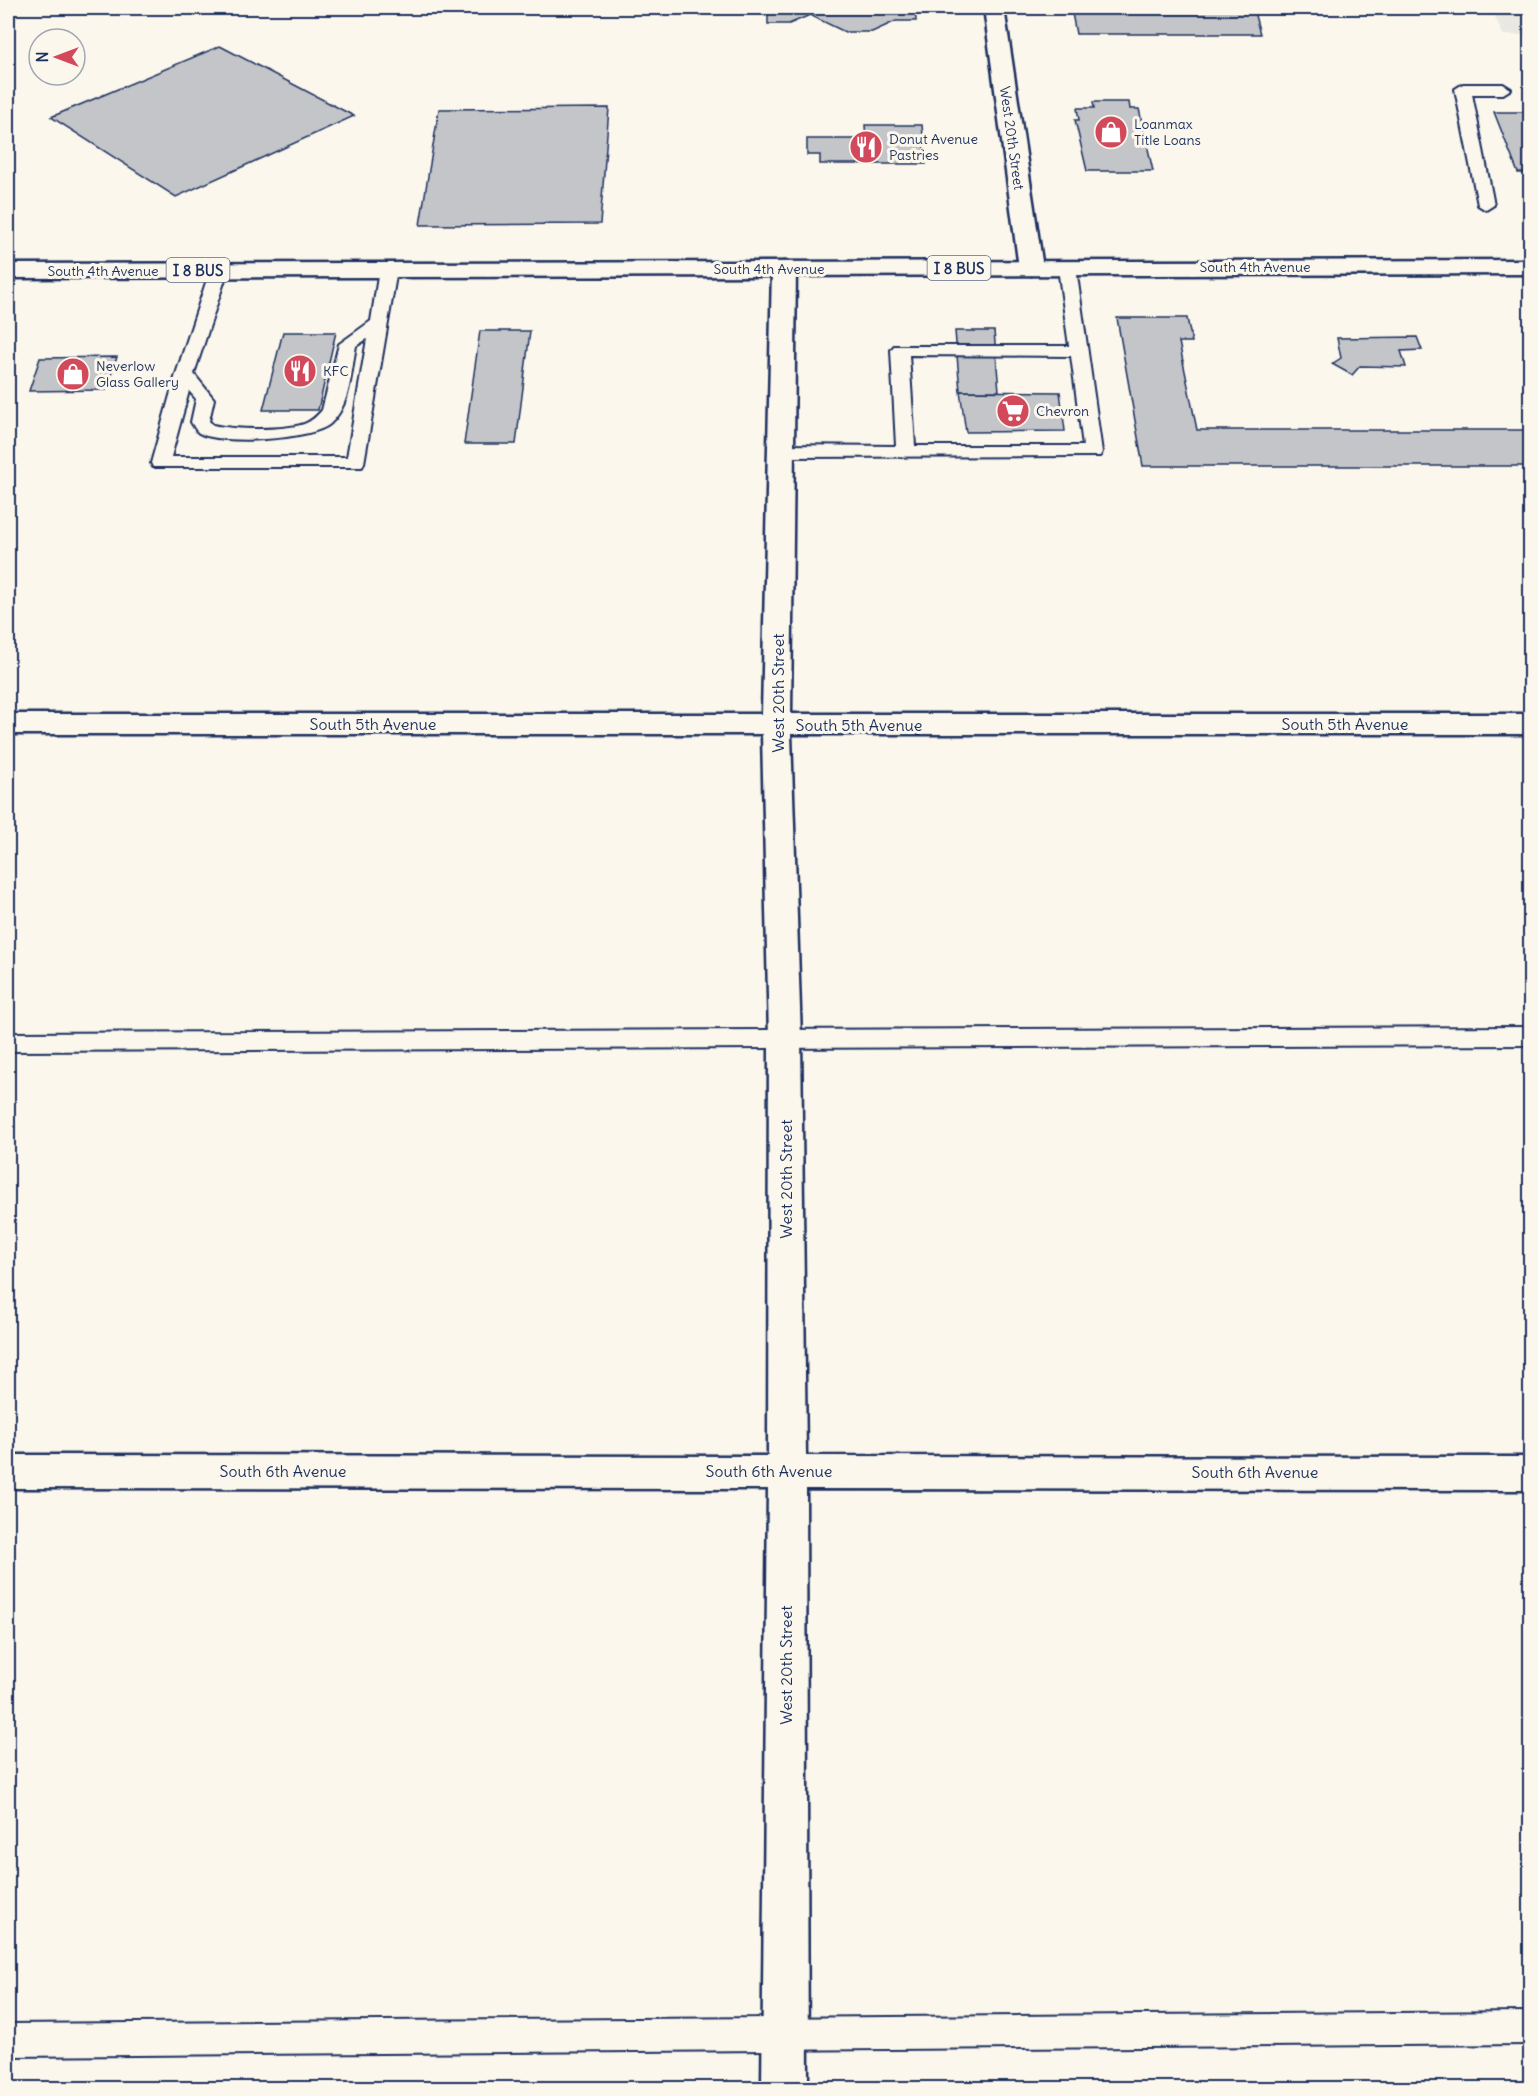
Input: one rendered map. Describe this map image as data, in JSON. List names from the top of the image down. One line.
{"streets":{"street":["West 20th Street","South 4th Avenue","I 8 BUS","South 5th Avenue","South 6th Avenue"]},"crossings":[["West 20th Street","South 4th Avenue"],["West 20th Street","South 5th Avenue"],["West 20th Street","South 6th Avenue"]],"places":{"shop":["Loanmax Title Loans","Neverlow Glass Gallery"],"restaurant":["Donut Avenue Pastries","KFC"],"supermarket":["Chevron"]},"north":"left"}
